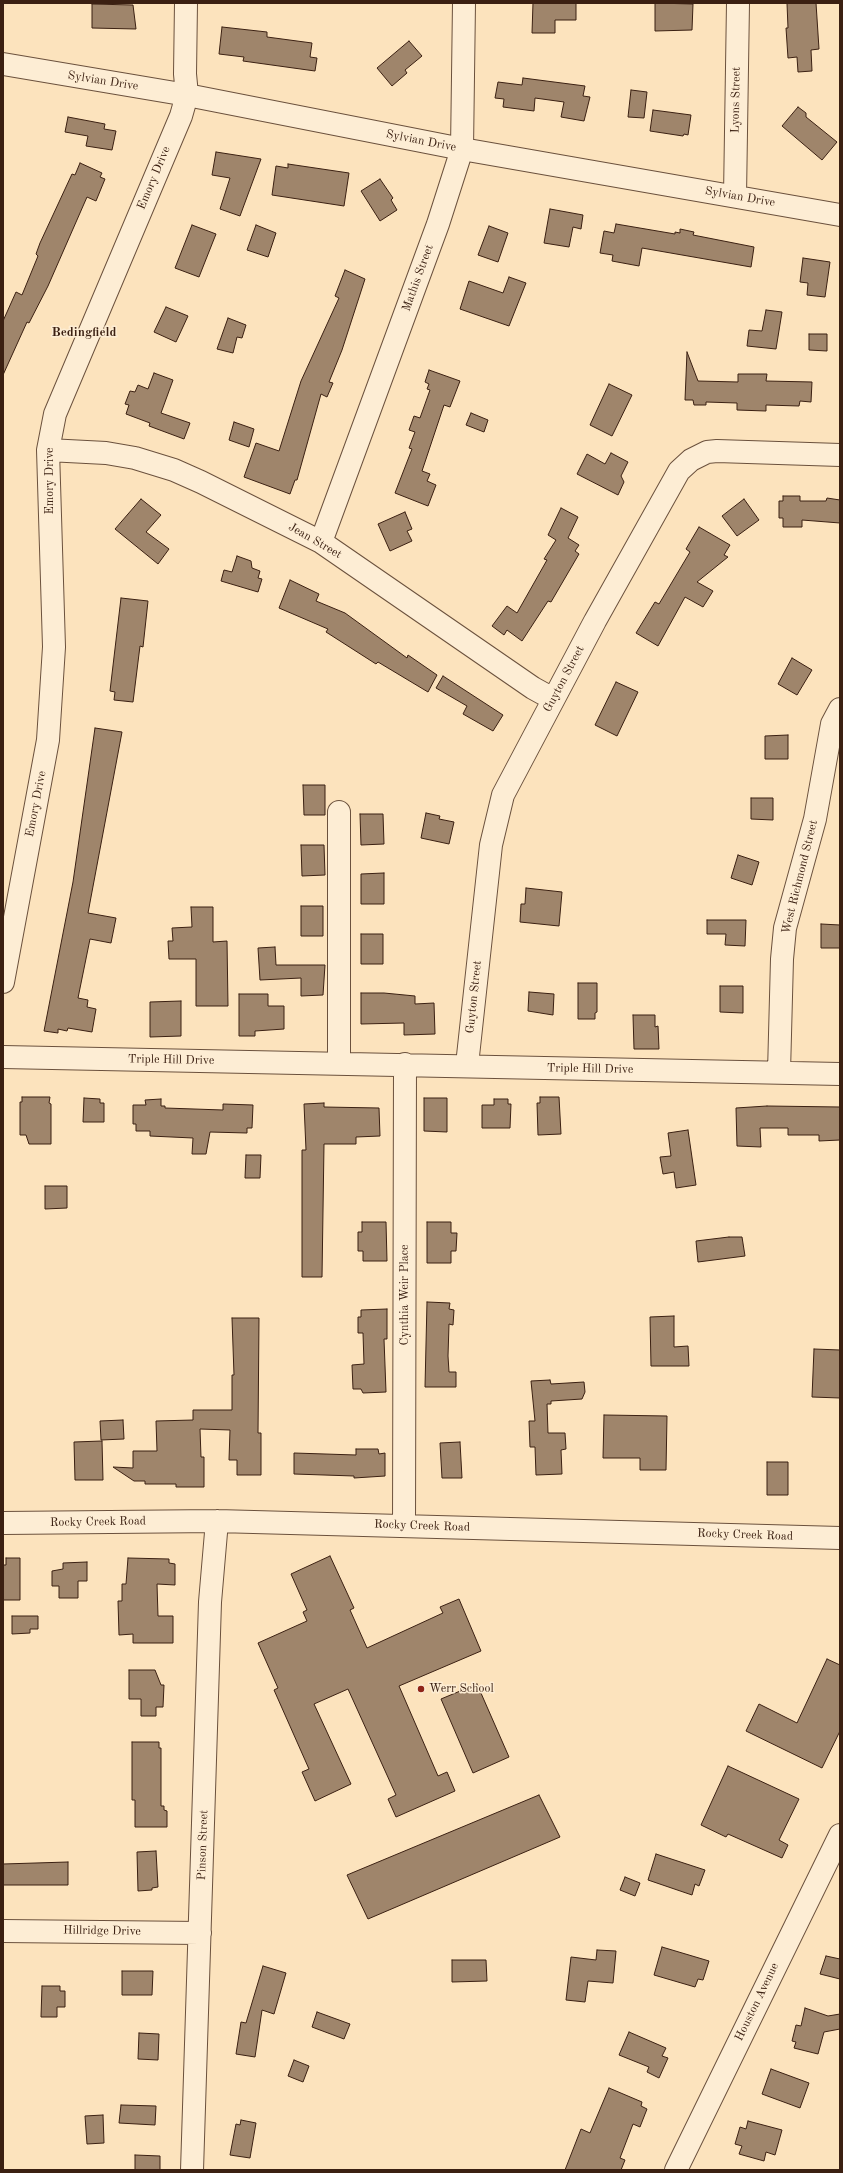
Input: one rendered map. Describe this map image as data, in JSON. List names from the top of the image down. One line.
{"streets":{"street":["Sylvian Drive","Lyons Street","Emory Drive","Mathis Street","Jean Street","Guyton Street","West Richmond Street","Triple Hill Drive","Cynthia Weir Place","Rocky Creek Road","Pinson Street","Hillridge Drive","Houston Avenue"]},"crossings":[["Sylvian Drive","Lyons Street"],["Sylvian Drive","Emory Drive"],["Sylvian Drive","Mathis Street"],["Emory Drive","Jean Street"],["Mathis Street","Jean Street"],["Jean Street","Guyton Street"],["Guyton Street","Triple Hill Drive"],["West Richmond Street","Triple Hill Drive"],["Triple Hill Drive","Cynthia Weir Place"],["Cynthia Weir Place","Rocky Creek Road"],["Rocky Creek Road","Pinson Street"],["Pinson Street","Hillridge Drive"]],"districts":["Bedingfield"],"places":["Werr School"]}
